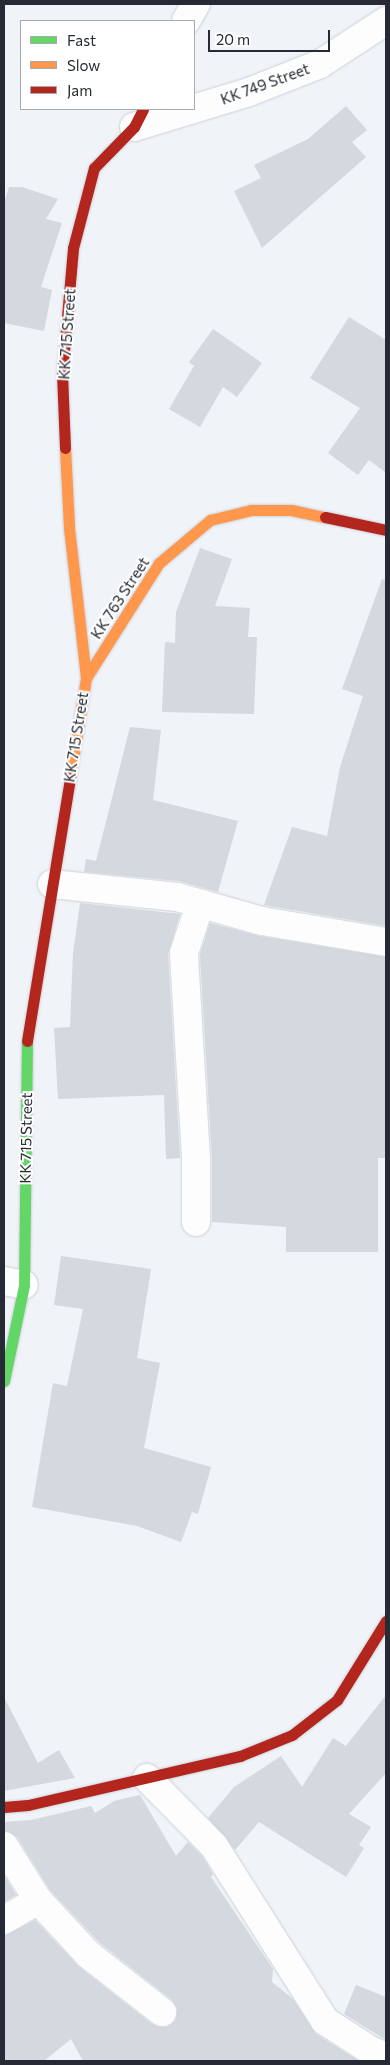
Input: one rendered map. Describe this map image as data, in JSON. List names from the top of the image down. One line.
{"streets":{"street":["KK 749 Street","KK 715 Street","KK 763 Street"]},"crossings":[["KK 749 Street","KK 715 Street"],["KK 715 Street","KK 763 Street"]],"legend":["Fast","Slow","Jam"],"scale_bar":"20 m"}
